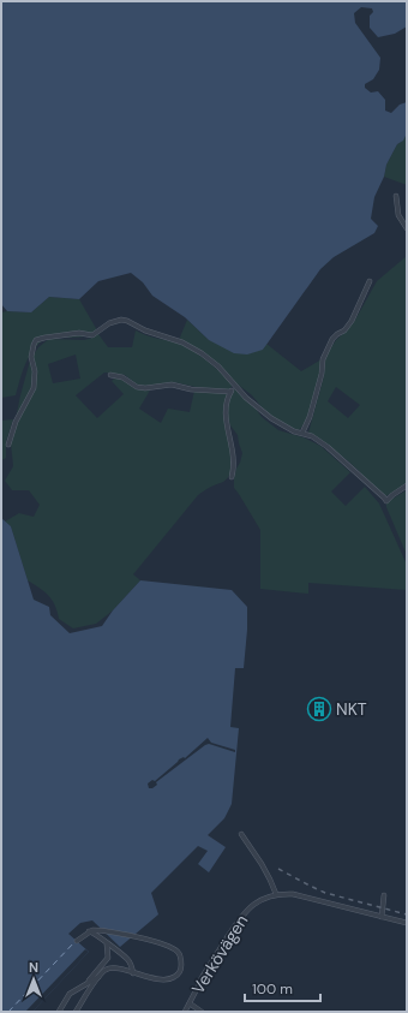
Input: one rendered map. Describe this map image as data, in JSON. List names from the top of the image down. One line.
{"streets":{"street":["Verkövägen"]},"places":{"building":["NKT"]},"scale_bar":"100 m","north":"top"}
